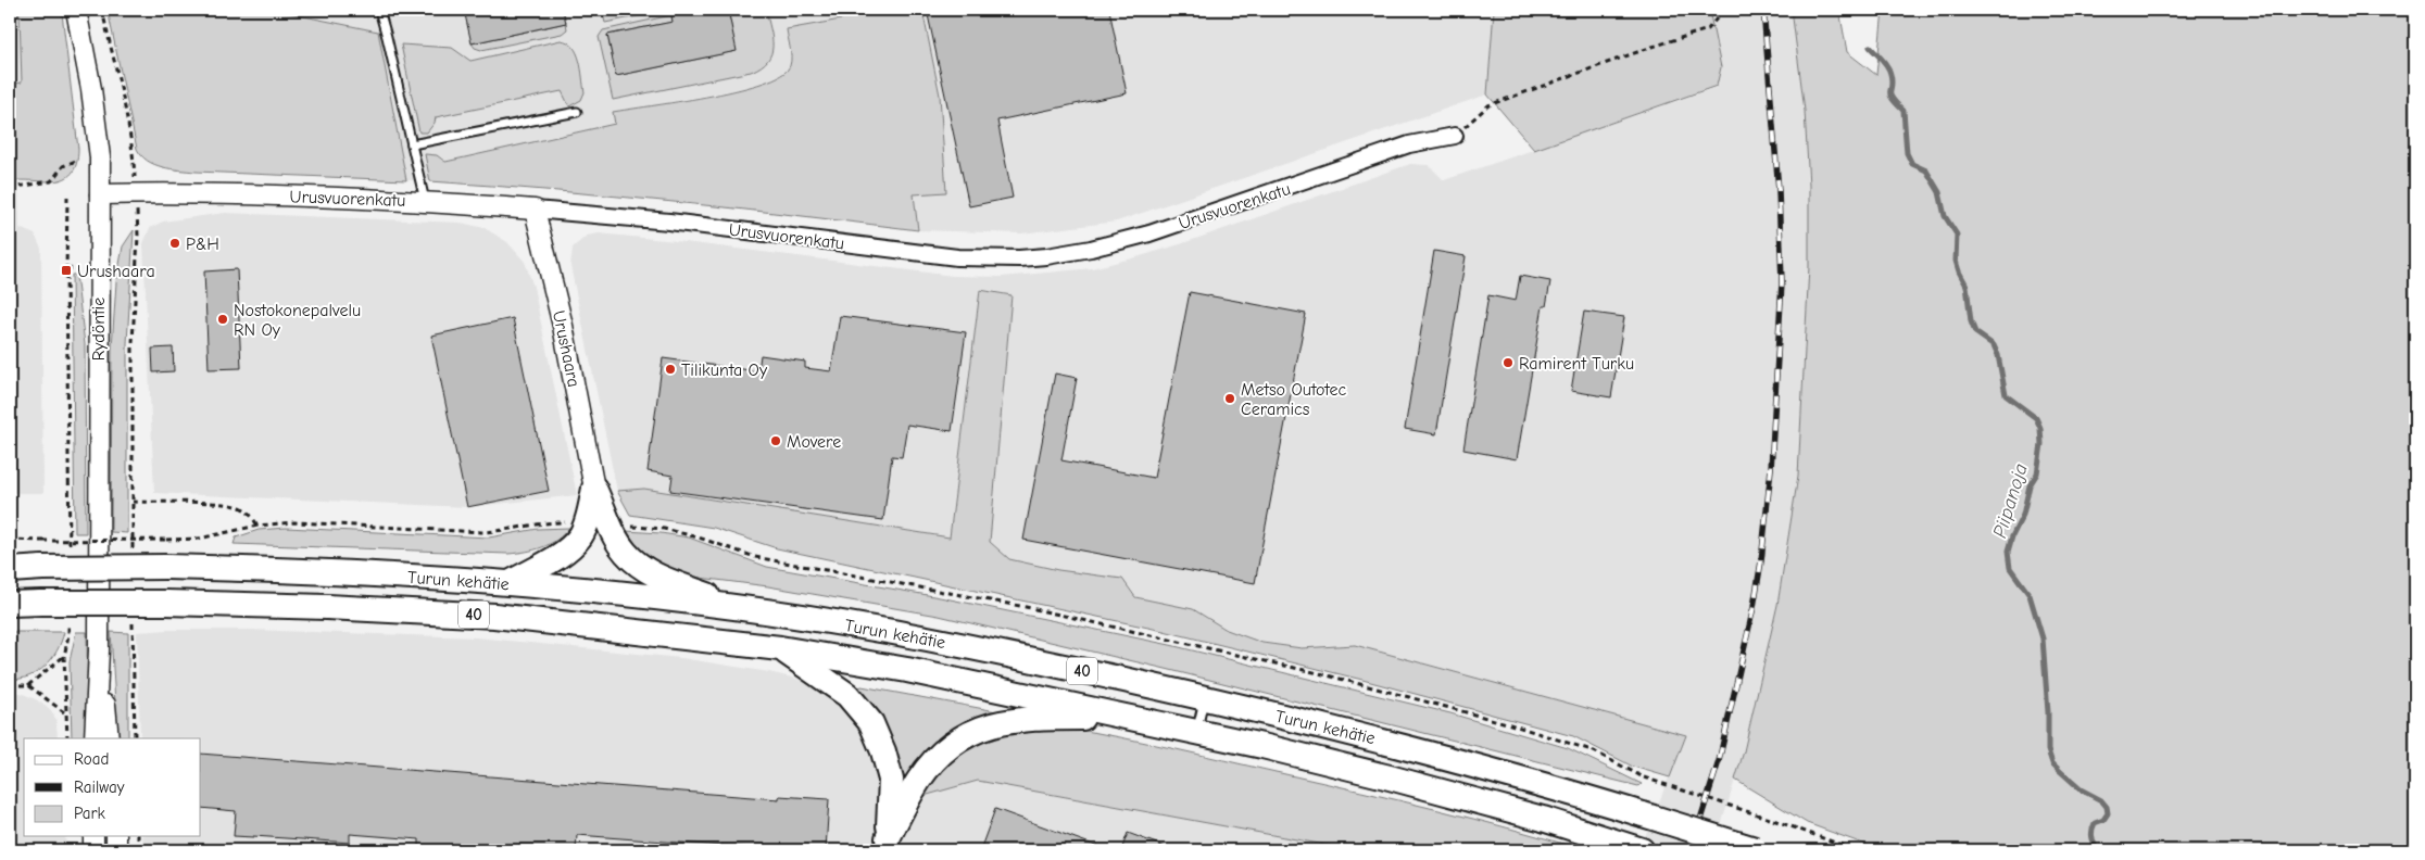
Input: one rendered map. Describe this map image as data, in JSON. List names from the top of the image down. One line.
{"streets":{"highway":["Turun kehätie","40"],"street":["Urusvuorenkatu","Rydöntie","Urushaara"]},"crossings":[["Urusvuorenkatu","Rydöntie"],["Urusvuorenkatu","Urushaara"]],"water":["Piipanoja"],"places":{"other":["P&H","Nostokonepalvelu RN Oy","Ramirent Turku","Tilikunta Oy","Metso Outotec Ceramics","Movere"],"transit":["Urushaara"]},"legend":["Road","Railway","Park"]}
